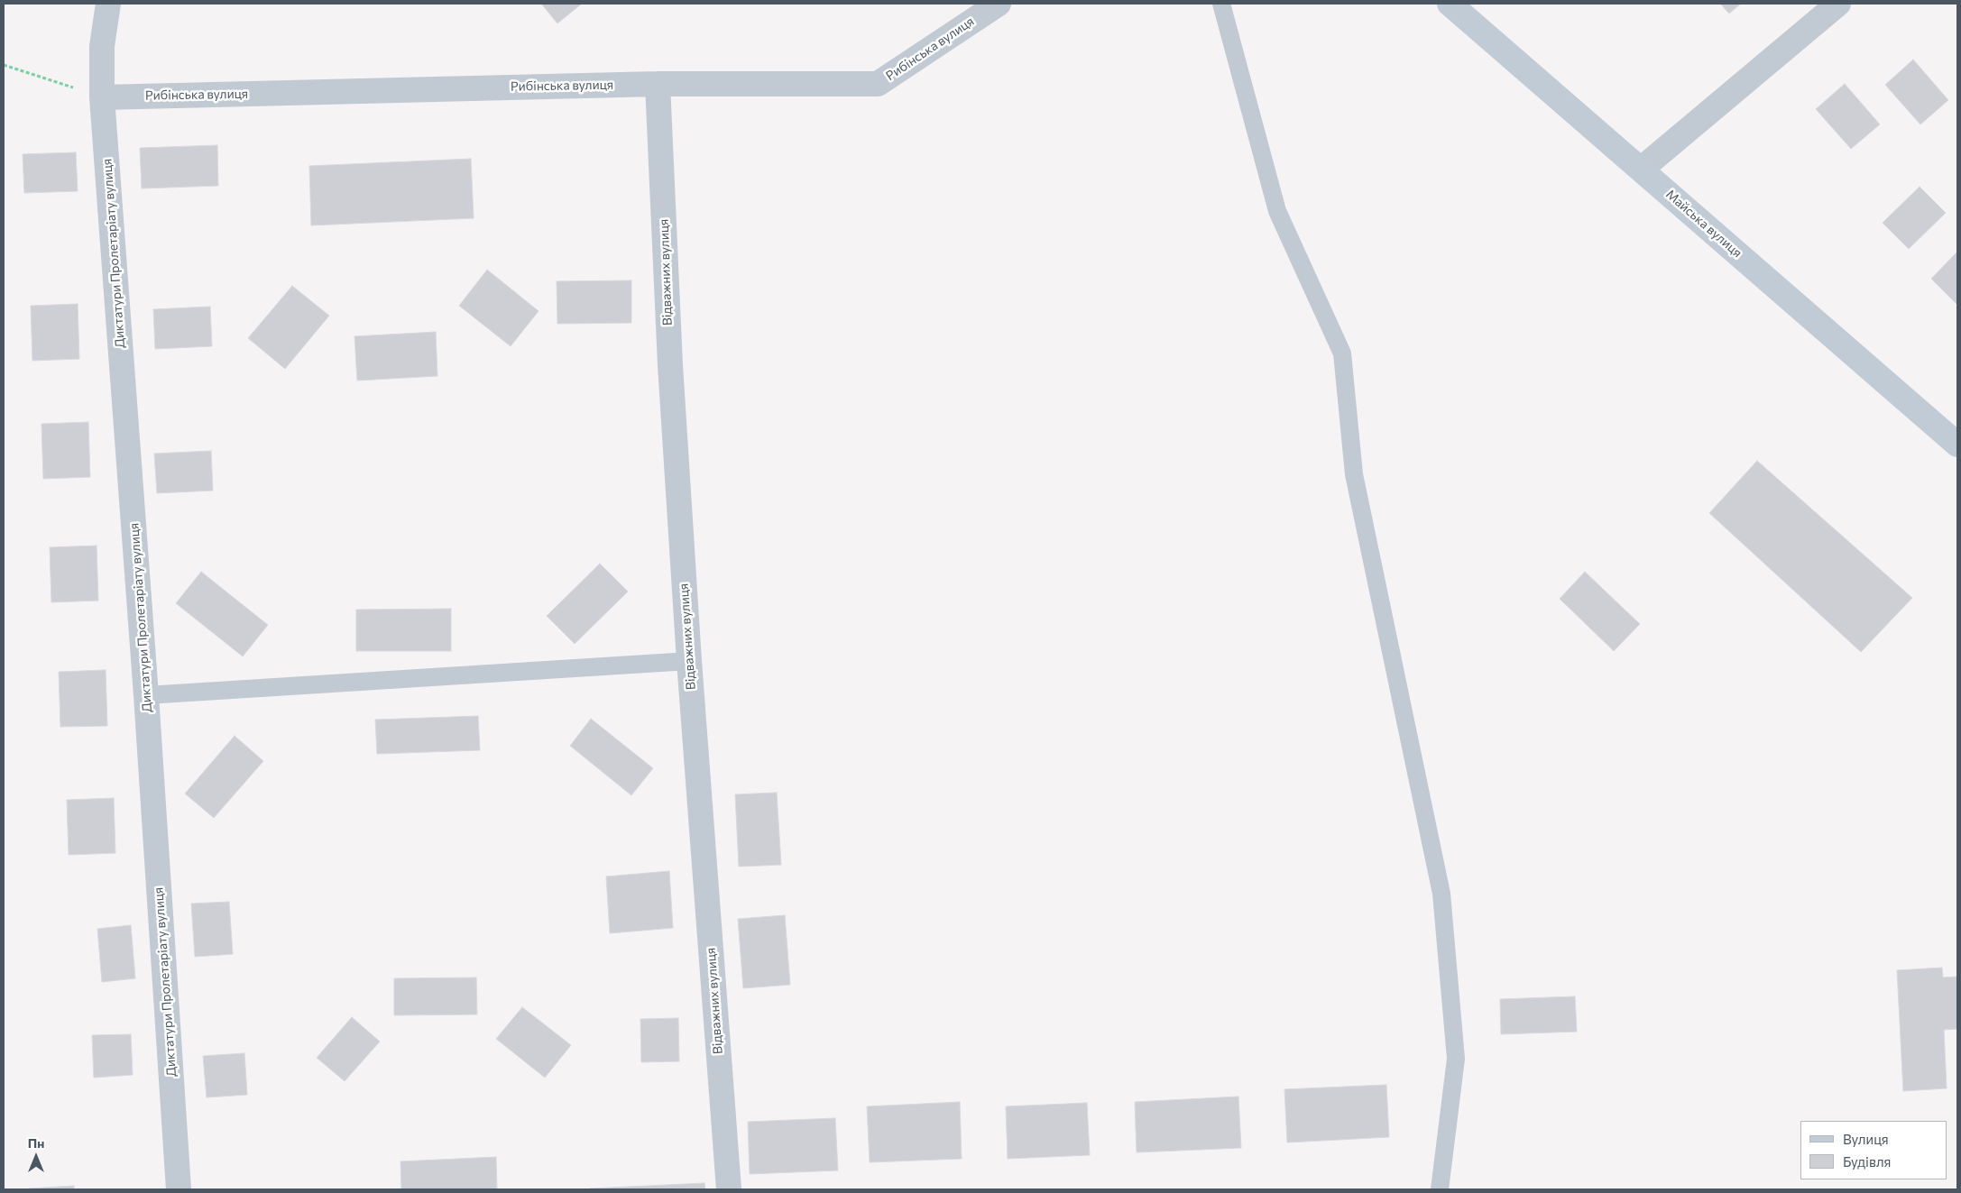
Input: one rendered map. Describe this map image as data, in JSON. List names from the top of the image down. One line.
{"streets":{"street":["Рибінська вулиця","Майська вулиця","Диктатури Пролетаріату вулиця","Відважних вулиця"]},"crossings":[["Рибінська вулиця","Диктатури Пролетаріату вулиця"],["Рибінська вулиця","Відважних вулиця"]],"legend":["Вулиця","Будівля"],"north":"top"}
